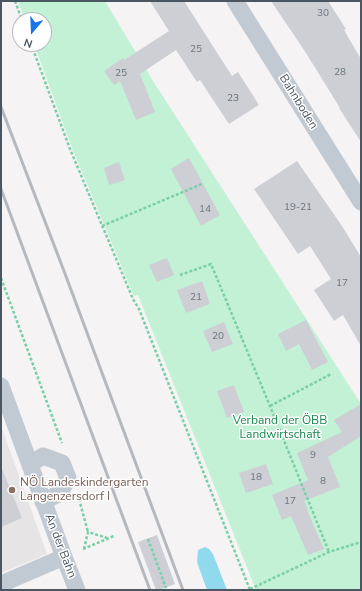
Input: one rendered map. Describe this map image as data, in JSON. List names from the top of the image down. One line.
{"streets":{"street":["Bahnboden","An der Bahn"]},"parks":["Verband der ÖBB Landwirtschaft"],"places":["NÖ Landeskindergarten Langenzersdorf I"],"house_numbers":["30","25","28","25","23","19-21","14","17","21","20","9","18","8","17"],"north":"bottom"}
